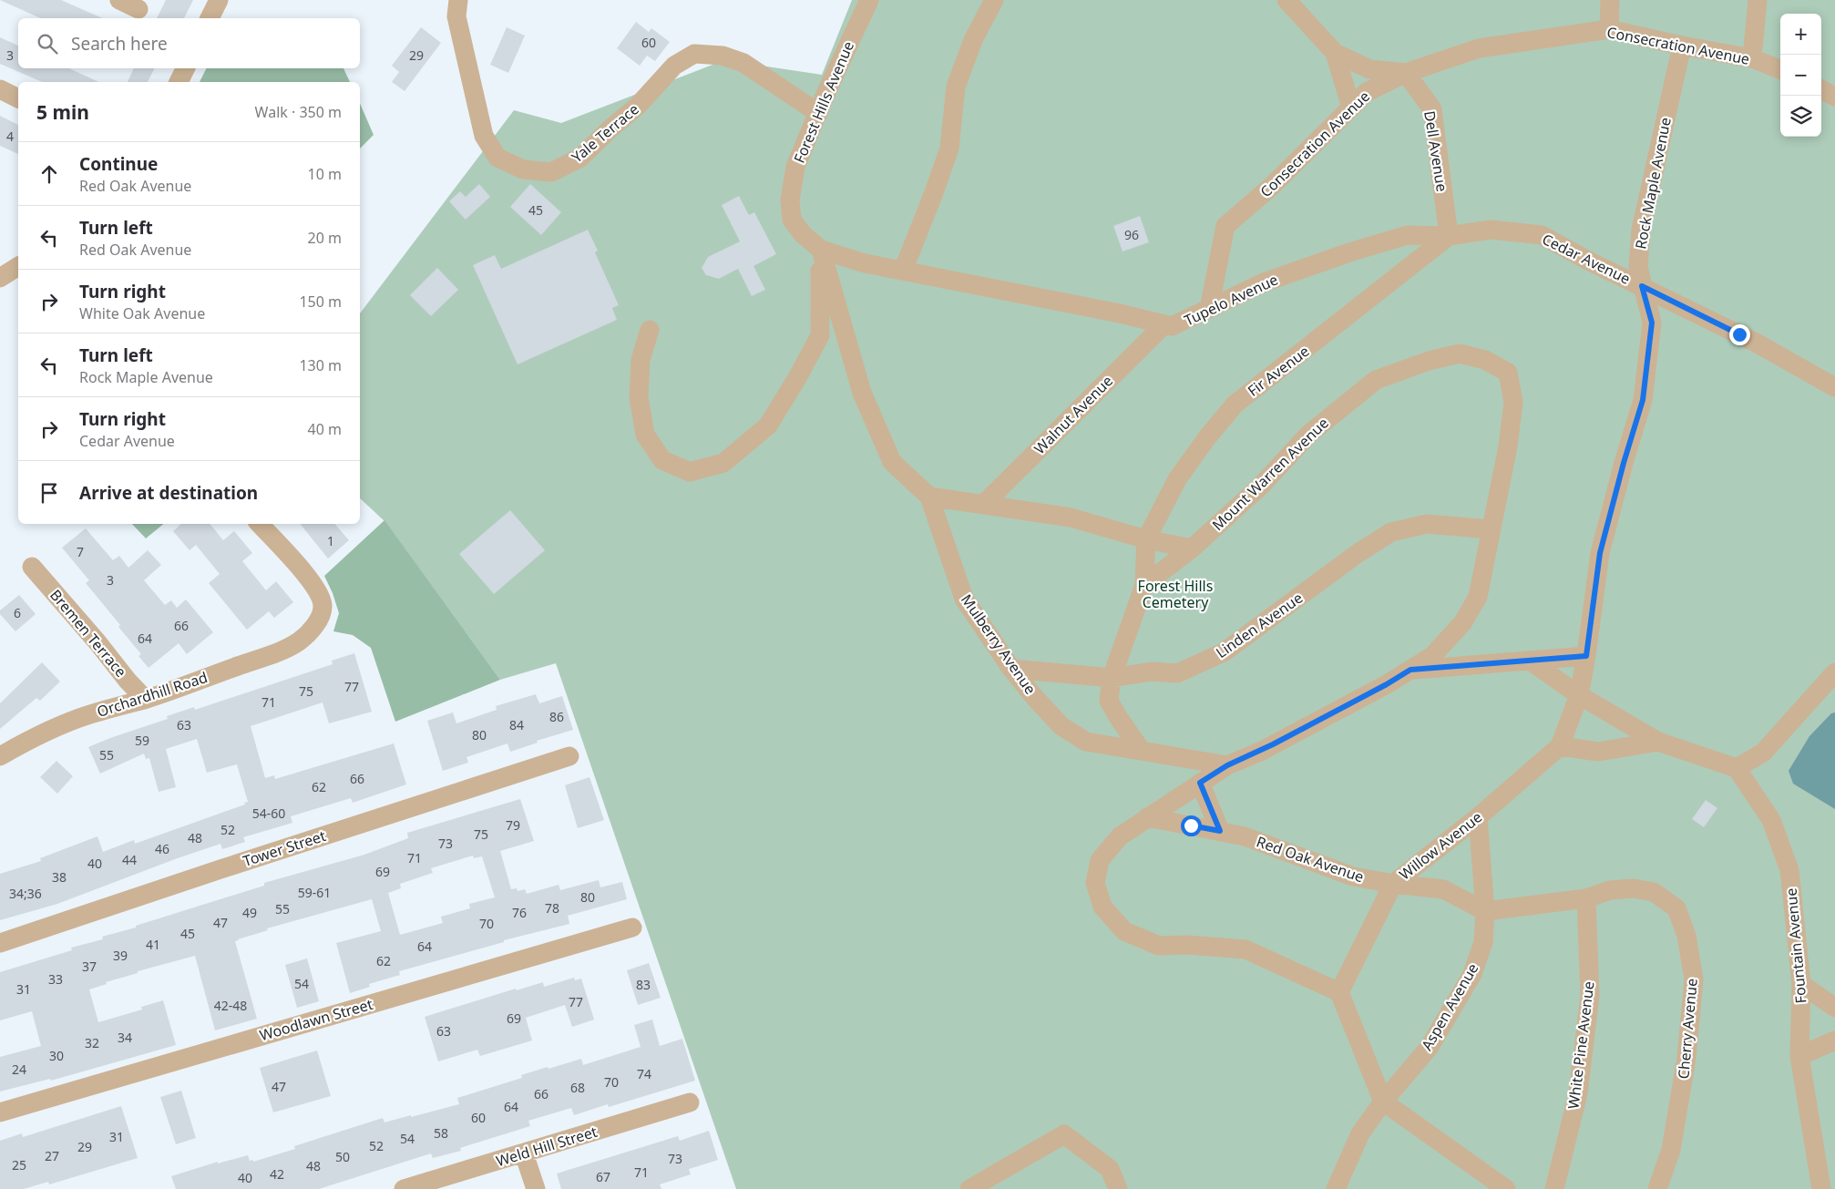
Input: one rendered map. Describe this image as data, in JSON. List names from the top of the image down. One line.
{"streets":{"street":["Consecration Avenue","Forest Hills Avenue","Yale Terrace","Dell Avenue","Rock Maple Avenue","Cedar Avenue","Tupelo Avenue","Fir Avenue","Walnut Avenue","Mount Warren Avenue","Linden Avenue","Bremen Terrace","Mulberry Avenue","Orchardhill Road","Willow Avenue","Tower Street","Red Oak Avenue","Fountain Avenue","Aspen Avenue","Woodlawn Street","Cherry Avenue","White Pine Avenue","Weld Hill Street"]},"crossings":[["Consecration Avenue","Dell Avenue"],["Consecration Avenue","Rock Maple Avenue"],["Consecration Avenue","Tupelo Avenue"],["Forest Hills Avenue","Yale Terrace"],["Forest Hills Avenue","Tupelo Avenue"],["Forest Hills Avenue","Mulberry Avenue"],["Dell Avenue","Cedar Avenue"],["Dell Avenue","Tupelo Avenue"],["Dell Avenue","Fir Avenue"],["Rock Maple Avenue","Cedar Avenue"],["Rock Maple Avenue","Willow Avenue"],["Cedar Avenue","Tupelo Avenue"],["Cedar Avenue","Fir Avenue"],["Tupelo Avenue","Fir Avenue"],["Tupelo Avenue","Walnut Avenue"],["Tupelo Avenue","Mulberry Avenue"],["Mount Warren Avenue","Linden Avenue"],["Mount Warren Avenue","Mulberry Avenue"],["Mount Warren Avenue","Willow Avenue"],["Mount Warren Avenue","Red Oak Avenue"],["Linden Avenue","Mulberry Avenue"],["Bremen Terrace","Orchardhill Road"],["Willow Avenue","Red Oak Avenue"],["Willow Avenue","Aspen Avenue"],["Red Oak Avenue","Aspen Avenue"],["Cherry Avenue","White Pine Avenue"]],"parks":["Forest Hills Cemetery"],"house_numbers":["60","3","29","4","45","96","1","7","3","6","66","64","77","75","71","86","63","84","80","59","55","66","62","54-60","79","52","75","48","73","46","71","44","40","69","38","59-61","34;36","80","78","55","49","76","47","70","45","41","64","39","62","37","33","54","83","31","77","42-48","69","63","34","32","30","24","74","70","47","68","66","64","60","58","31","54","52","29","27","50","73","25","48","71","42","67","40"],"page":{"map_buttons":["+","−"],"search":"Search here","heading":["5 min","Walk · 350 m"],"list":[["Continue","Red Oak Avenue","10 m"],["Turn left","Red Oak Avenue","20 m"],["Turn right","White Oak Avenue","150 m"],["Turn left","Rock Maple Avenue","130 m"],["Turn right","Cedar Avenue","40 m"],"Arrive at destination"]}}
